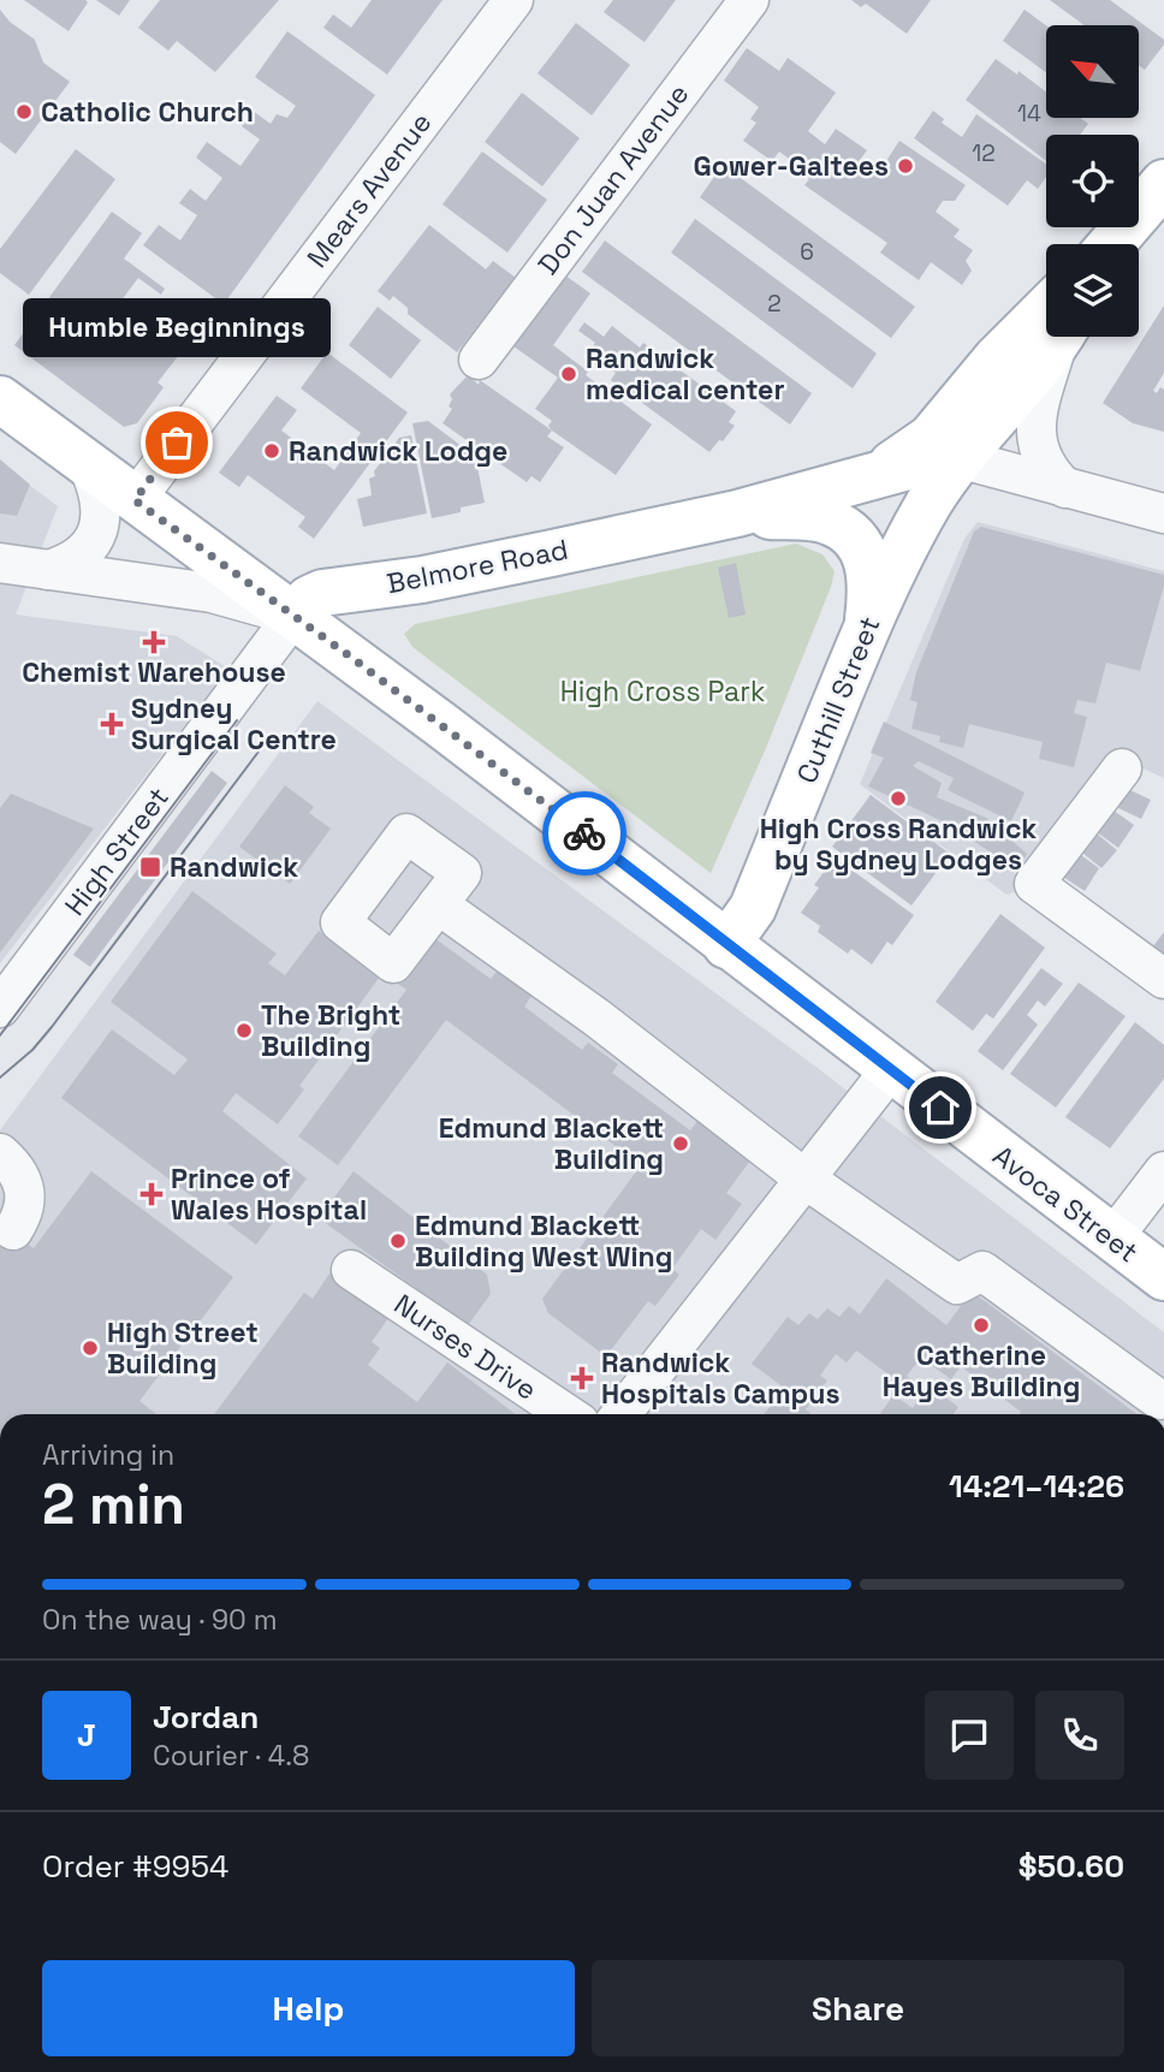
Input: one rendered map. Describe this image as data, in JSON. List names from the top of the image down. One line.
{"streets":{"main road":["Belmore Road","Cuthill Street","Avoca Street"],"street":["Don Juan Avenue","Mears Avenue","High Street","Nurses Drive"]},"crossings":[["Mears Avenue","Avoca Street"],["Belmore Road","Cuthill Street"],["Belmore Road","High Street"],["Belmore Road","Avoca Street"],["Cuthill Street","Avoca Street"],["High Street","Avoca Street"]],"parks":["High Cross Park"],"places":{"other":["Catholic Church","Gower-Galtees","Randwick medical center","Humble Beginnings","Randwick Lodge","High Cross Randwick by Sydney Lodges","The Bright Building","Edmund Blackett Building","Edmund Blackett Building West Wing","Catherine Hayes Building","High Street Building"],"health":["Chemist Warehouse","Sydney Surgical Centre","Prince of Wales Hospital","Randwick Hospitals Campus"],"transit":["Randwick"]},"house_numbers":["14","12","6","2"],"north":"top left","page":{"bubble":"Humble Beginnings","heading":["2 min","Arriving in","14:21–14:26"],"panel":["Jordan","Courier · 4.8","Order #9954","$50.60"],"bar":"On the way · 90 m","round":"J","buttons":["Help","Share"]}}
